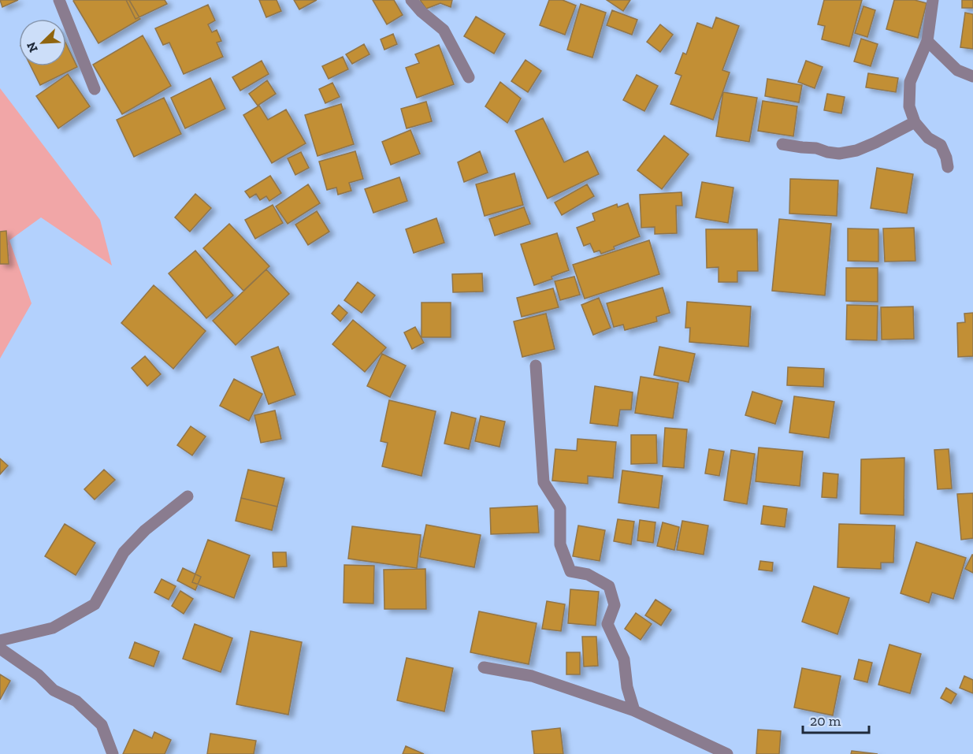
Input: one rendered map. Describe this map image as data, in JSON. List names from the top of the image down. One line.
{"scale_bar":"20 m","north":"bottom left"}
